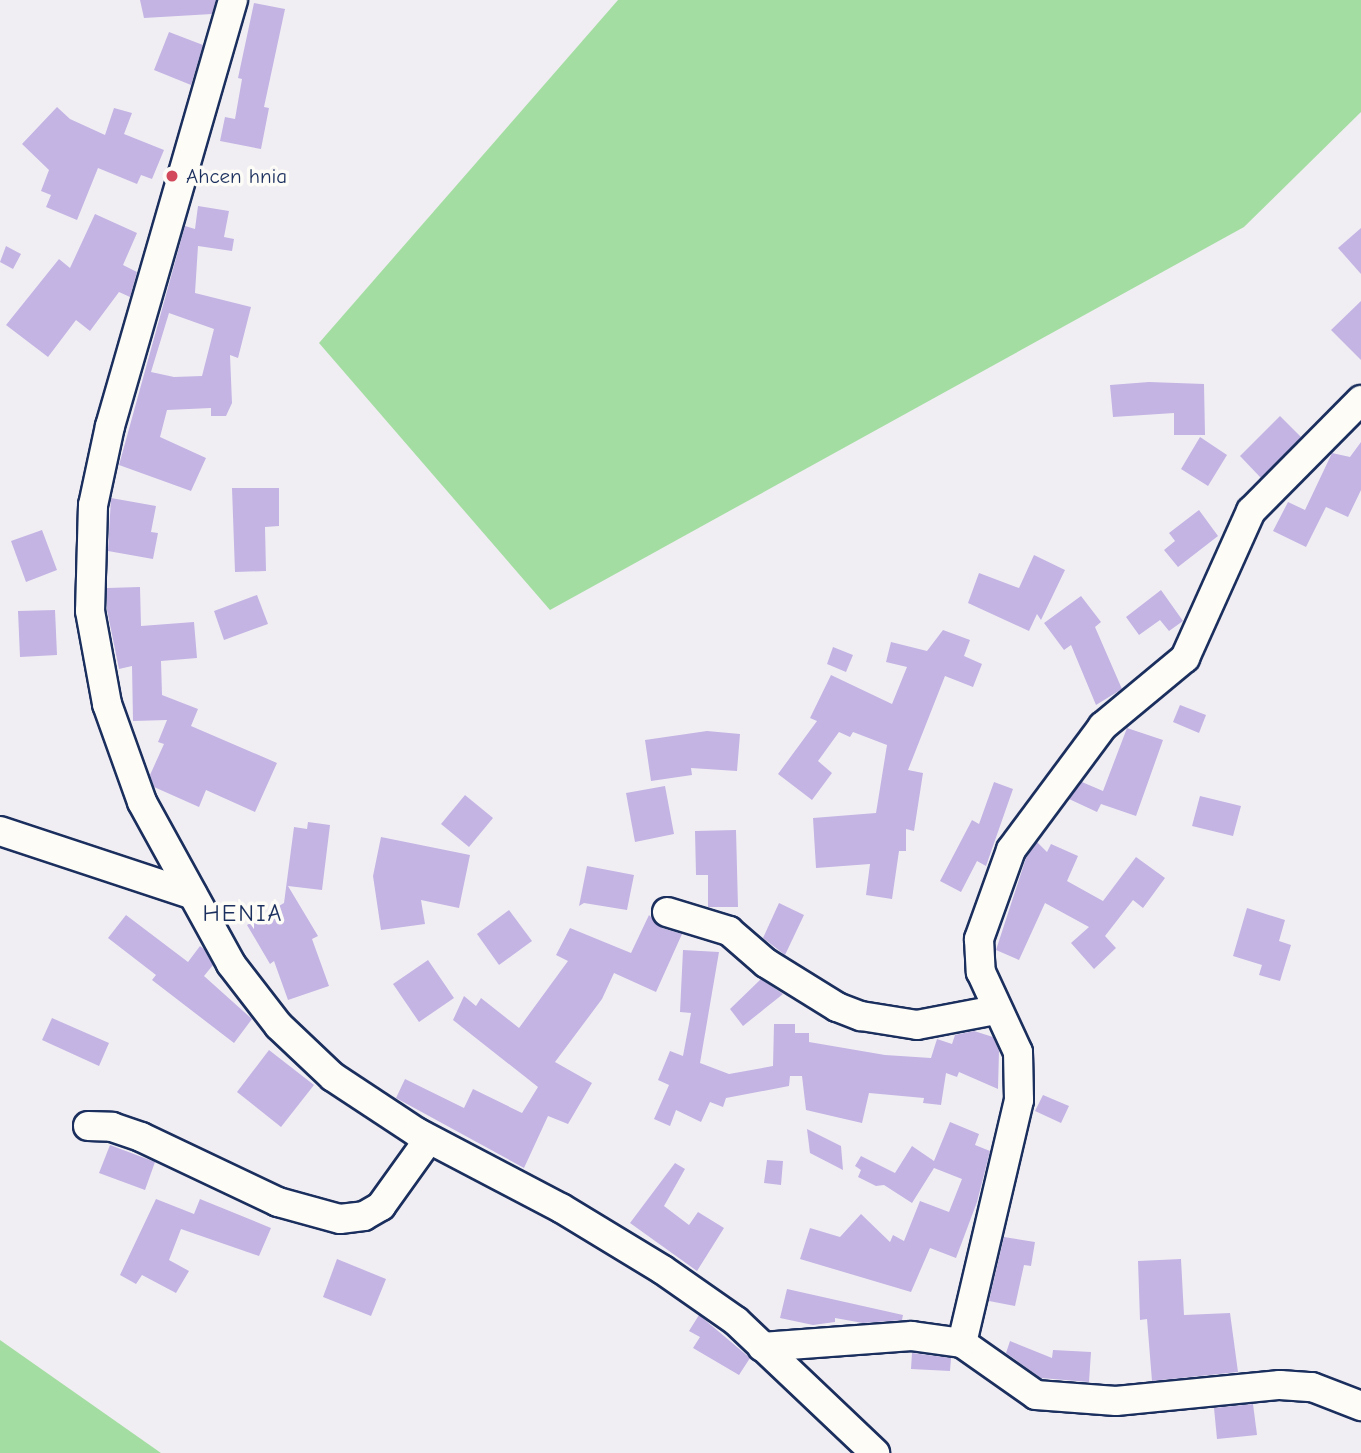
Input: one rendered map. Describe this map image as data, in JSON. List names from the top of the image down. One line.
{"districts":["HENIA"],"places":["Ahcen hnia"]}
